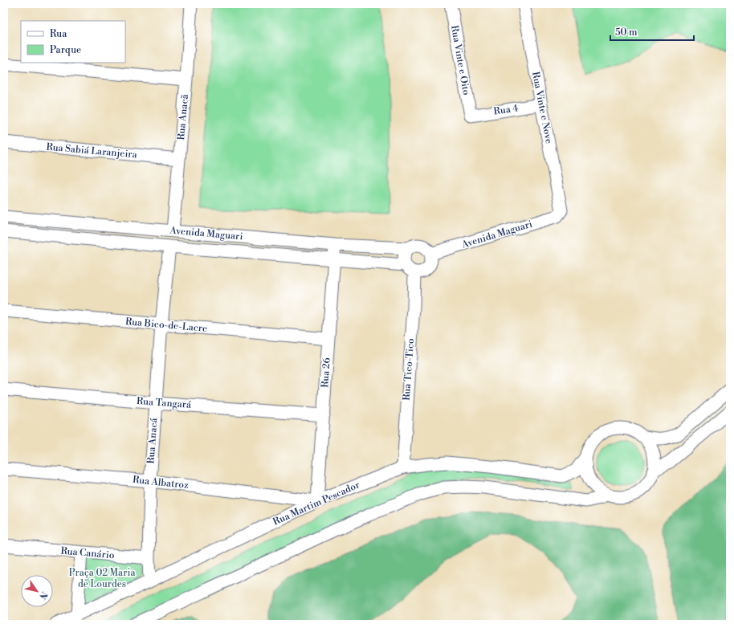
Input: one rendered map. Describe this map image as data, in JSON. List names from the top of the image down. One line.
{"streets":{"street":["Rua Vinte e Oito","Rua Vinte e Nove","Rua 4","Rua Anacã","Rua Sabiá Laranjeira","Avenida Maguari","Rua Bico-de-Lacre","Rua Tico-Tico","Rua 26","Rua Tangará","Rua Anacá","Rua Albatroz","Rua Martim Pescador","Rua Canário"]},"crossings":[["Rua Vinte e Oito","Rua 4"],["Rua Vinte e Nove","Rua 4"],["Rua Vinte e Nove","Avenida Maguari"],["Rua Anacã","Rua Sabiá Laranjeira"],["Rua Anacã","Avenida Maguari"],["Avenida Maguari","Rua Tico-Tico"],["Avenida Maguari","Rua 26"],["Avenida Maguari","Rua Anacá"],["Rua Bico-de-Lacre","Rua 26"],["Rua Bico-de-Lacre","Rua Anacá"],["Rua Tico-Tico","Rua Martim Pescador"],["Rua 26","Rua Tangará"],["Rua 26","Rua Albatroz"],["Rua 26","Rua Martim Pescador"],["Rua Tangará","Rua Anacá"],["Rua Anacá","Rua Albatroz"],["Rua Anacá","Rua Canário"],["Rua Albatroz","Rua Martim Pescador"]],"parks":["Praça 02 Maria de Lourdes"],"legend":["Rua","Parque"],"scale_bar":"50 m","north":"bottom right"}
